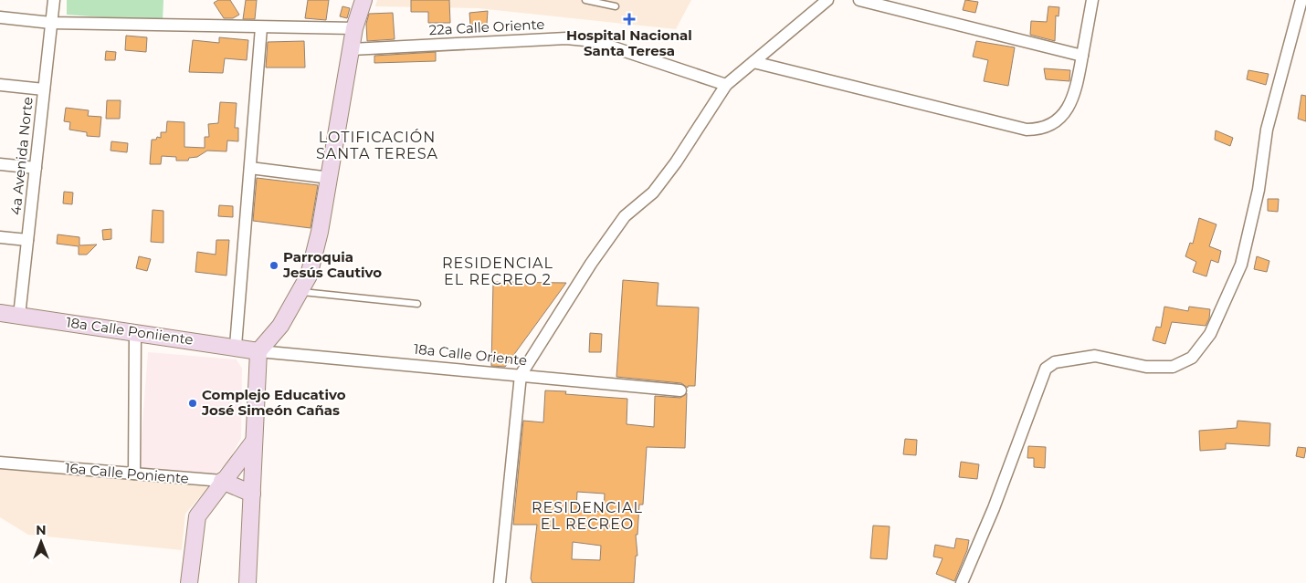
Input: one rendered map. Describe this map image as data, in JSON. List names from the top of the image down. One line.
{"streets":{"street":["22a Calle Oriente","4a Avenida Norte","18a Calle Poniiente","18a Calle Oriente","16a Calle Poniente"]},"crossings":[["4a Avenida Norte","18a Calle Poniiente"],["18a Calle Poniiente","18a Calle Oriente"]],"districts":["LOTIFICACIÓN SANTA TERESA","RESIDENCIAL EL RECREO 2","RESIDENCIAL EL RECREO"],"places":{"health":["Hospital Nacional Santa Teresa"],"other":["Parroquia Jesús Cautivo","Complejo Educativo José Simeón Cañas"]},"north":"top"}
